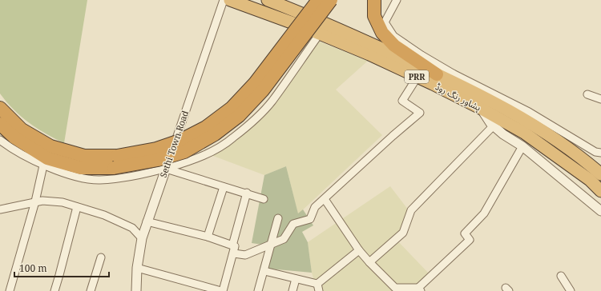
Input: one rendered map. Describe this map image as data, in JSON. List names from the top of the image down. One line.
{"streets":{"highway":["PRR","پشاور رنگ روڈ"],"street":["Sethi Town Road"]},"scale_bar":"100 m"}
